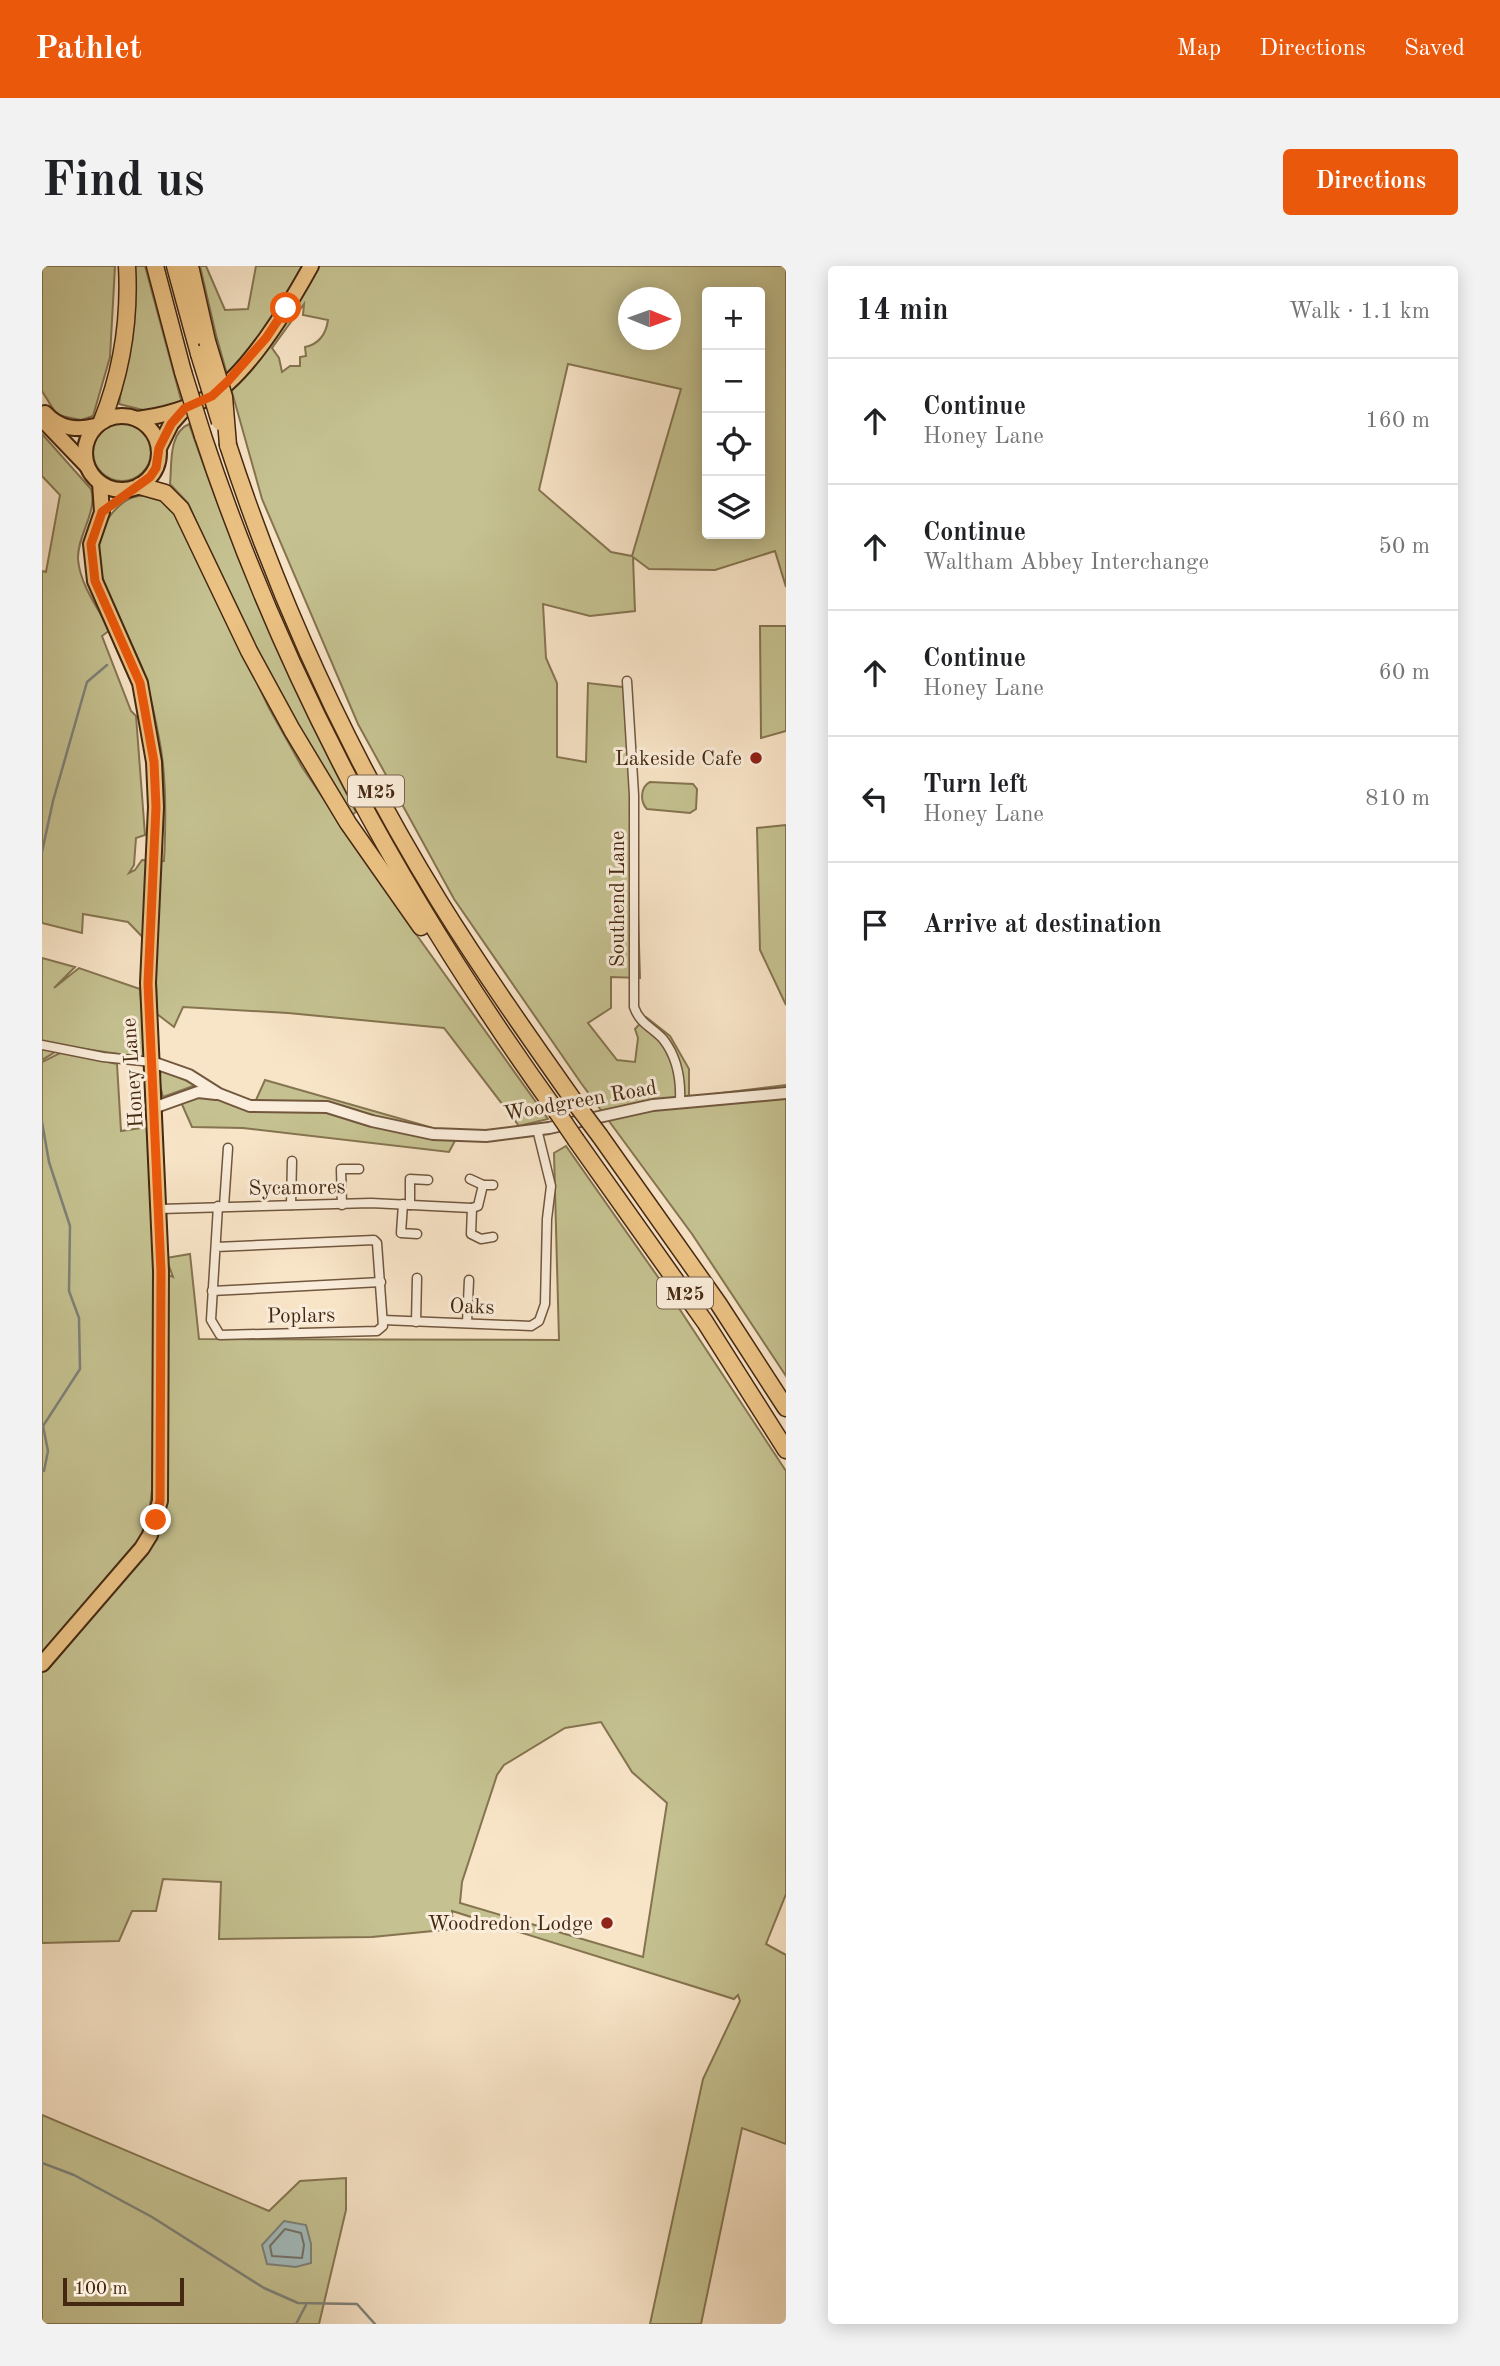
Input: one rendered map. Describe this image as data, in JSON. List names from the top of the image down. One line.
{"streets":{"highway":["M25"],"main road":["Honey Lane"],"street":["Southend Lane","Woodgreen Road","Sycamores","Oaks","Poplars"]},"crossings":[["M25","Honey Lane"],["Southend Lane","Woodgreen Road"],["Honey Lane","Woodgreen Road"],["Honey Lane","Sycamores"],["Woodgreen Road","Oaks"],["Oaks","Poplars"]],"places":["Lakeside Cafe","Woodredon Lodge"],"scale_bar":"100 m","north":"right","page":{"header":"Pathlet","nav":["Map","Directions","Saved"],"buttons":"Directions","title":"Find us","heading":["14 min","Walk · 1.1 km"],"map_buttons":["+","−"],"list":[["Continue","Honey Lane","160 m"],["Continue","Waltham Abbey Interchange","50 m"],["Continue","Honey Lane","60 m"],["Turn left","Honey Lane","810 m"],"Arrive at destination"],"scale":"100 m"}}
